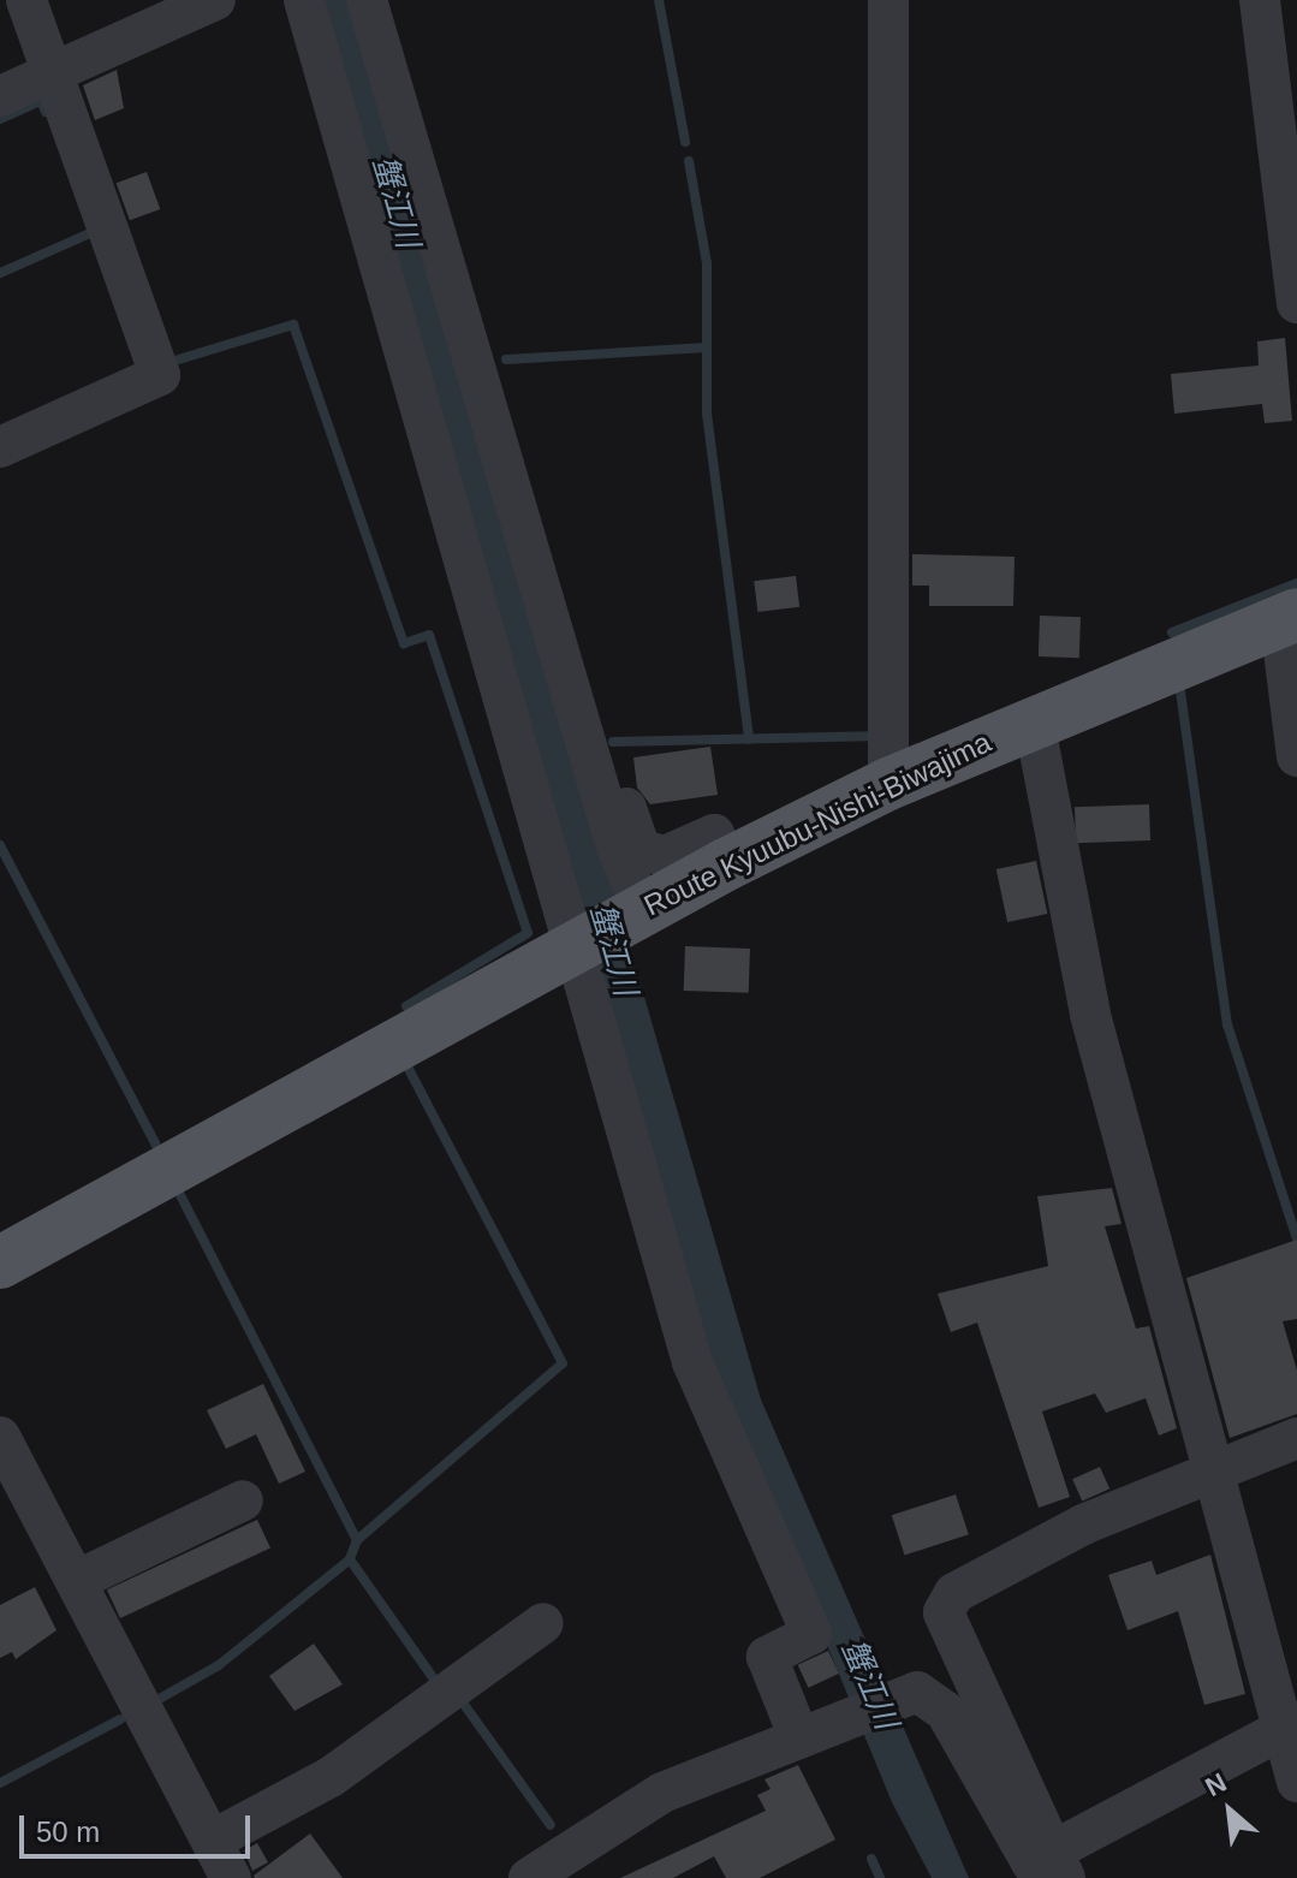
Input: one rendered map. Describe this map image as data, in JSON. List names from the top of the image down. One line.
{"streets":{"main road":["Route Kyuubu-Nishi-Biwajima"]},"water":["蟹江川"],"scale_bar":"50 m","north":"top left"}
